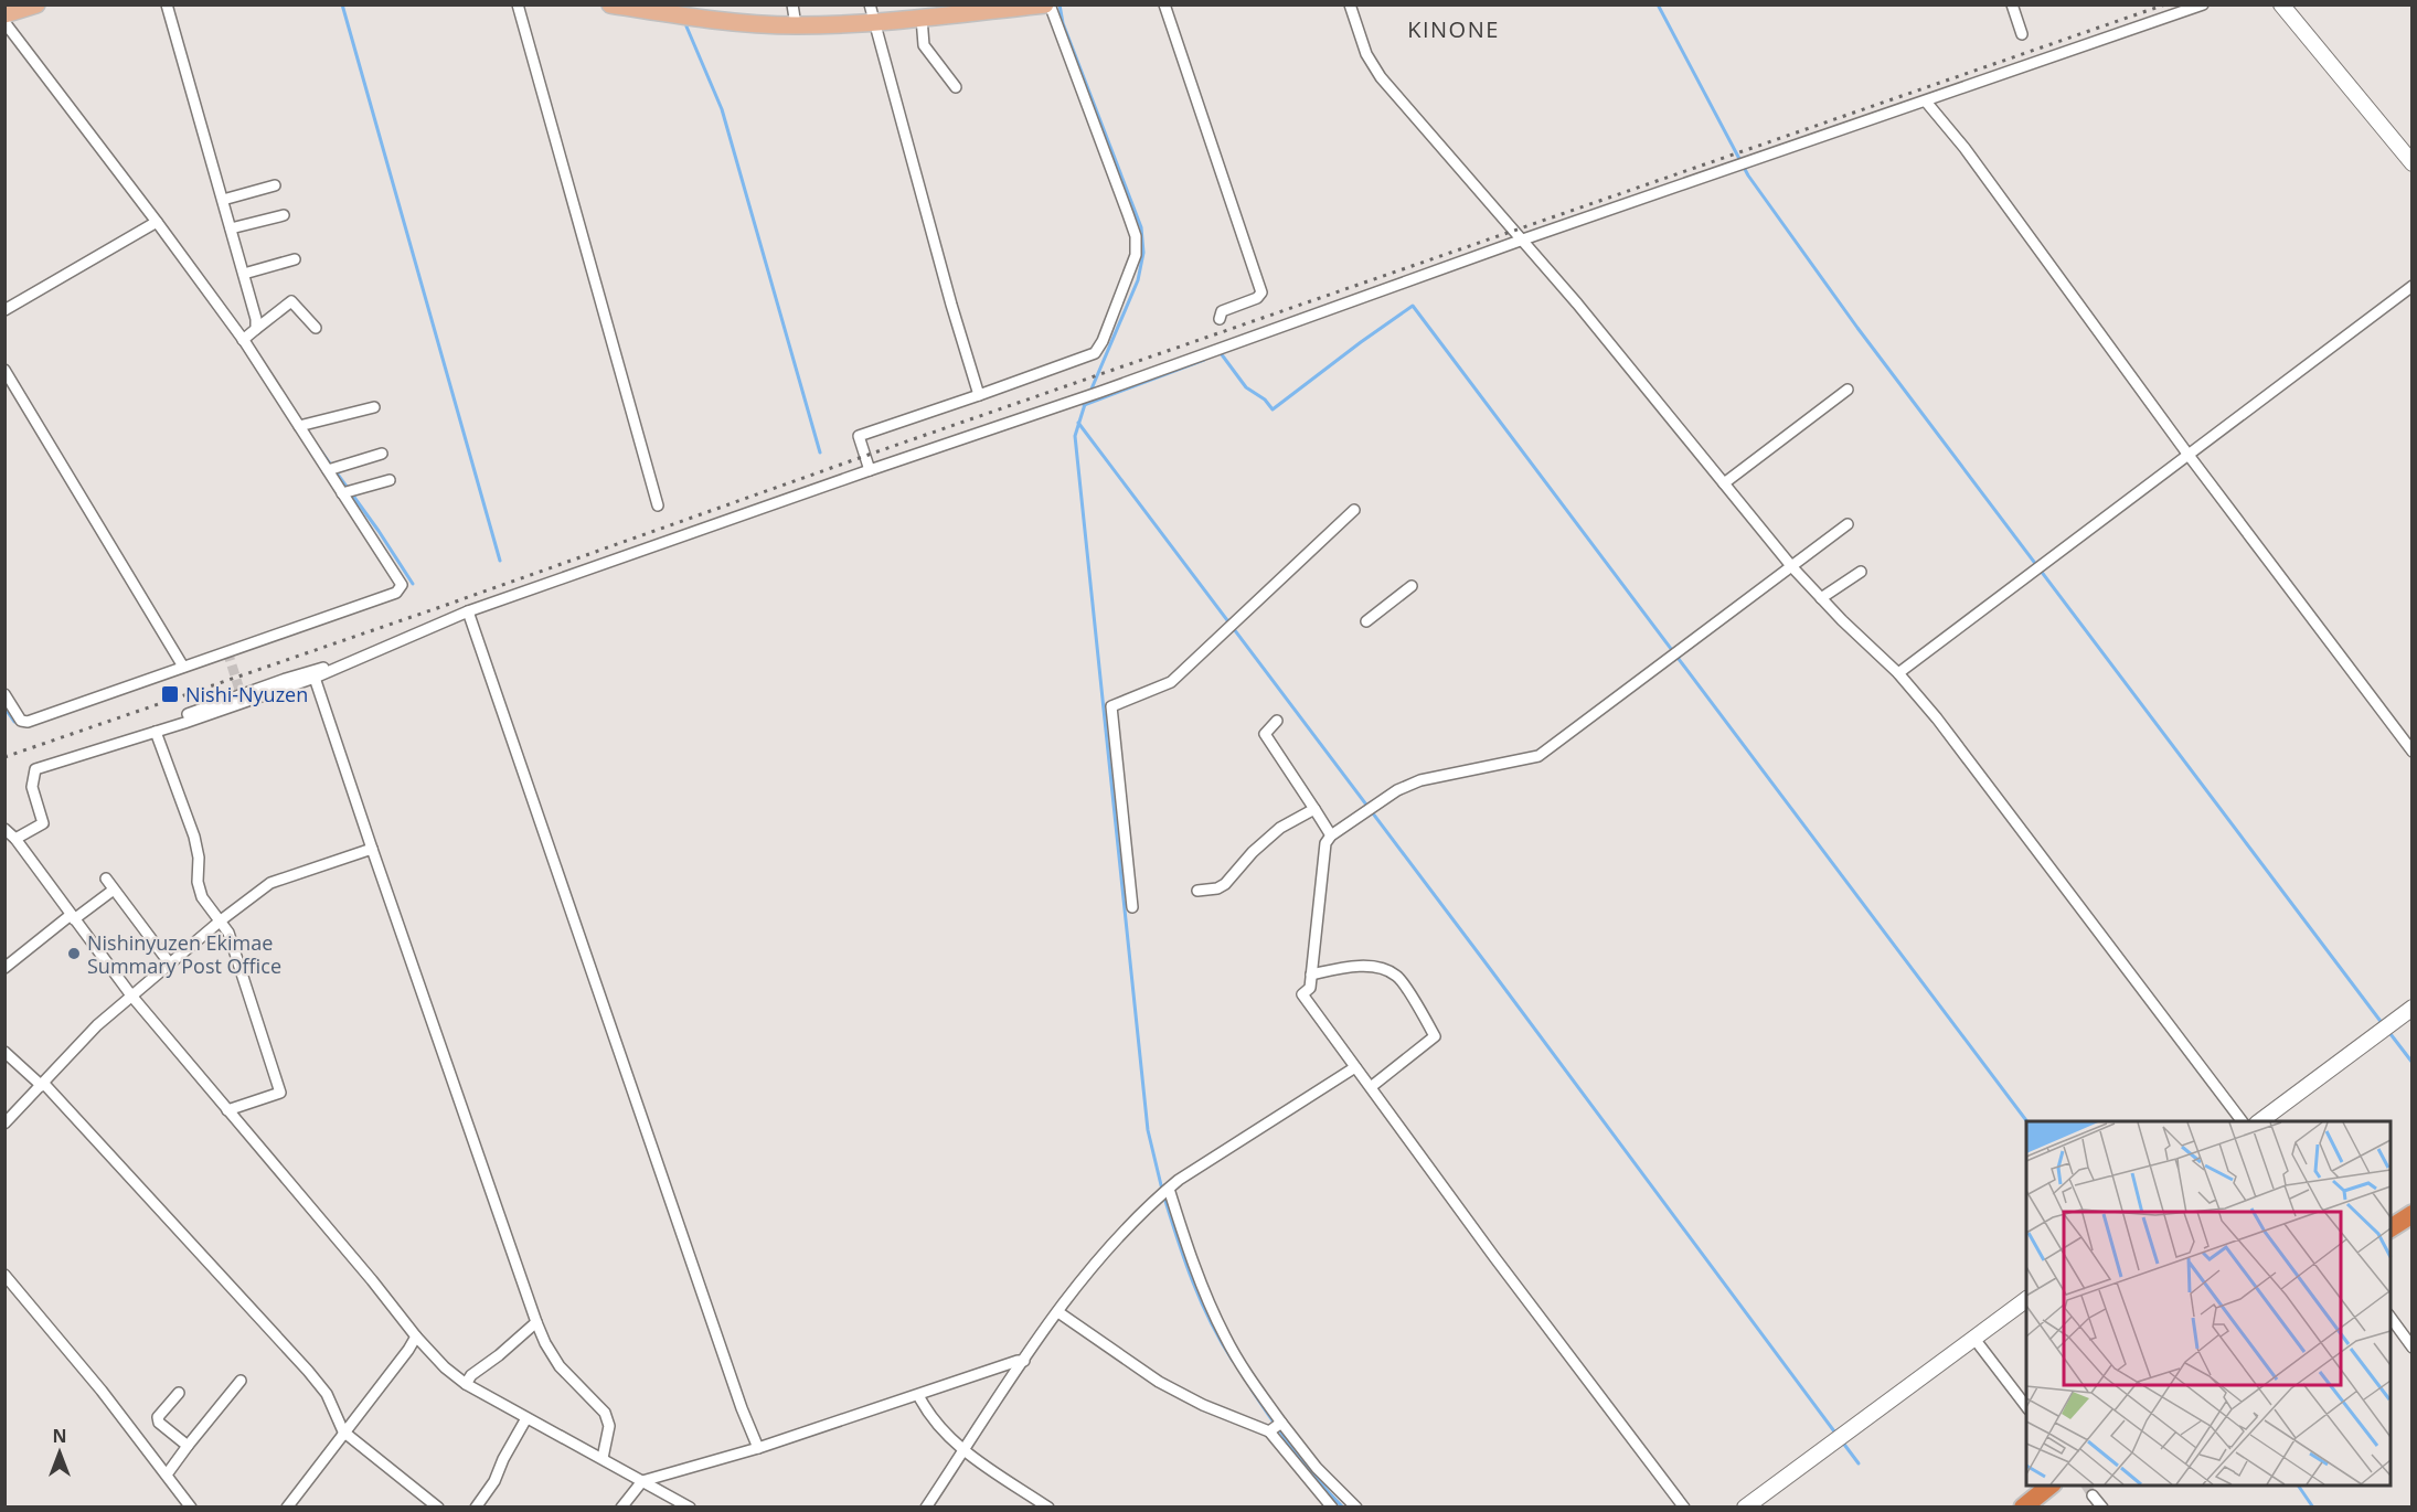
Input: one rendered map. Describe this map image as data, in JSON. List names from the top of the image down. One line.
{"districts":["KINONE"],"places":{"transit":["Nishi-Nyuzen"],"other":["Nishinyuzen Ekimae Summary Post Office"]},"north":"top"}
